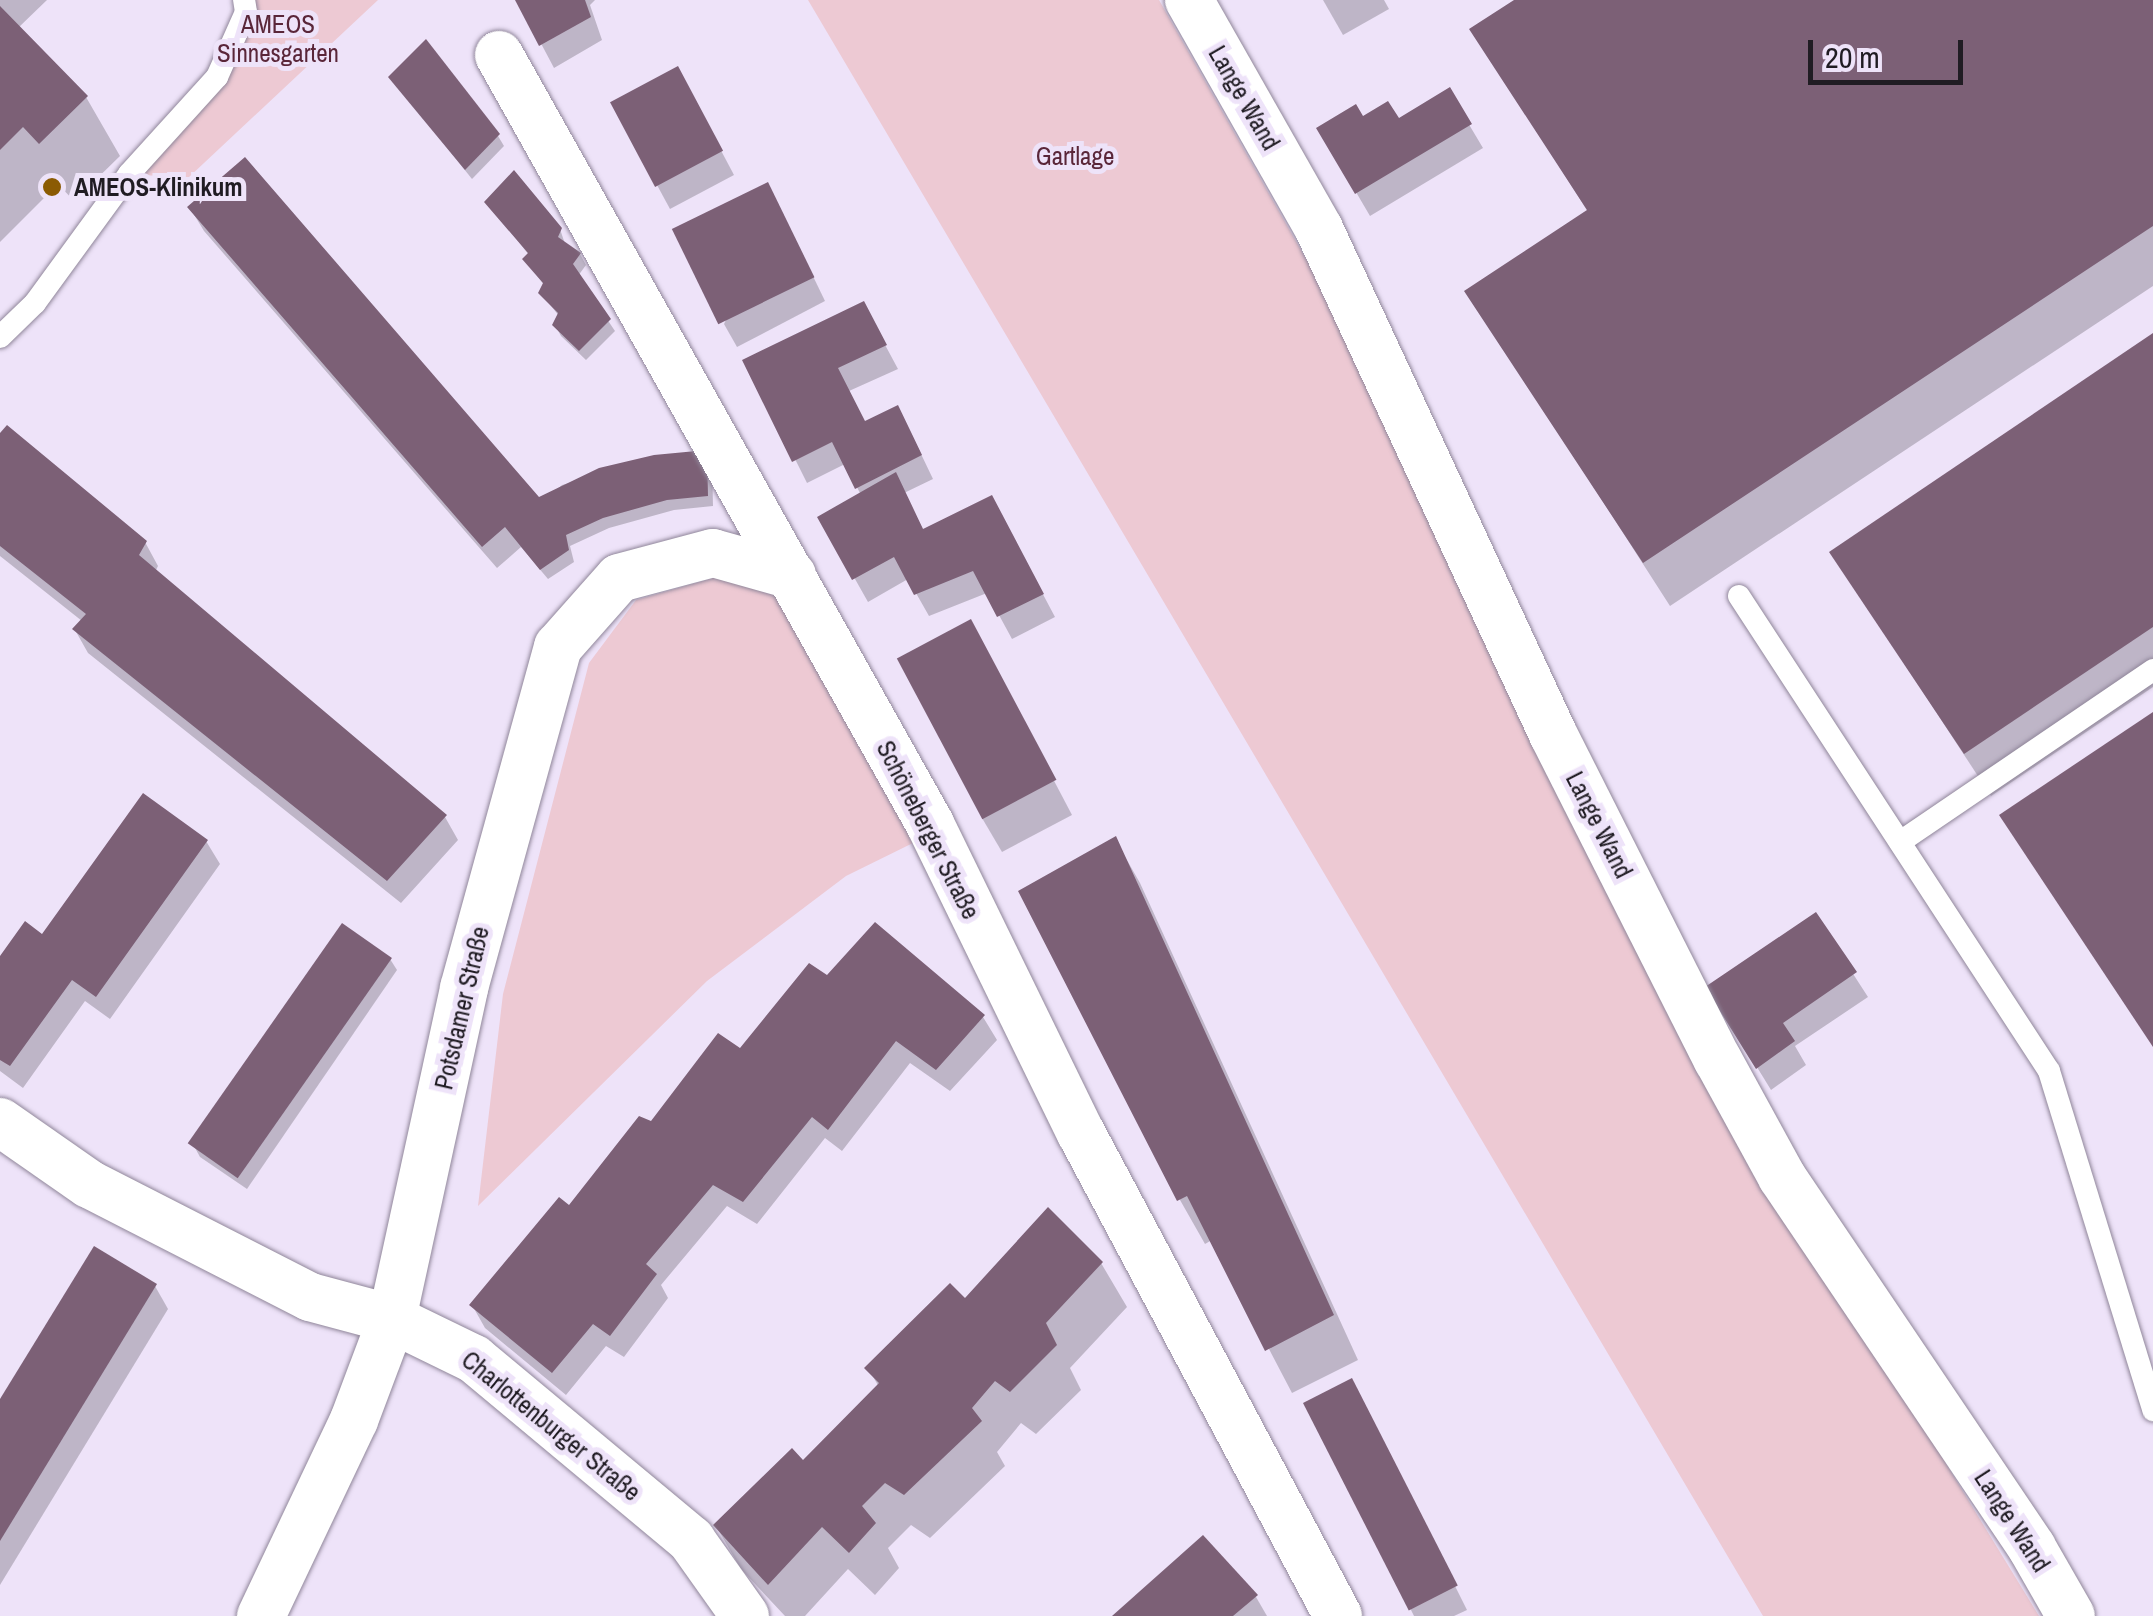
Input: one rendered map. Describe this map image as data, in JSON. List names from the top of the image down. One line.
{"streets":{"street":["Lange Wand","Schöneberger Straße","Potsdamer Straße","Charlottenburger Straße"]},"crossings":[["Schöneberger Straße","Potsdamer Straße"],["Potsdamer Straße","Charlottenburger Straße"]],"parks":["AMEOS Sinnesgarten","Gartlage"],"places":["AMEOS-Klinikum"],"scale_bar":"20 m"}
